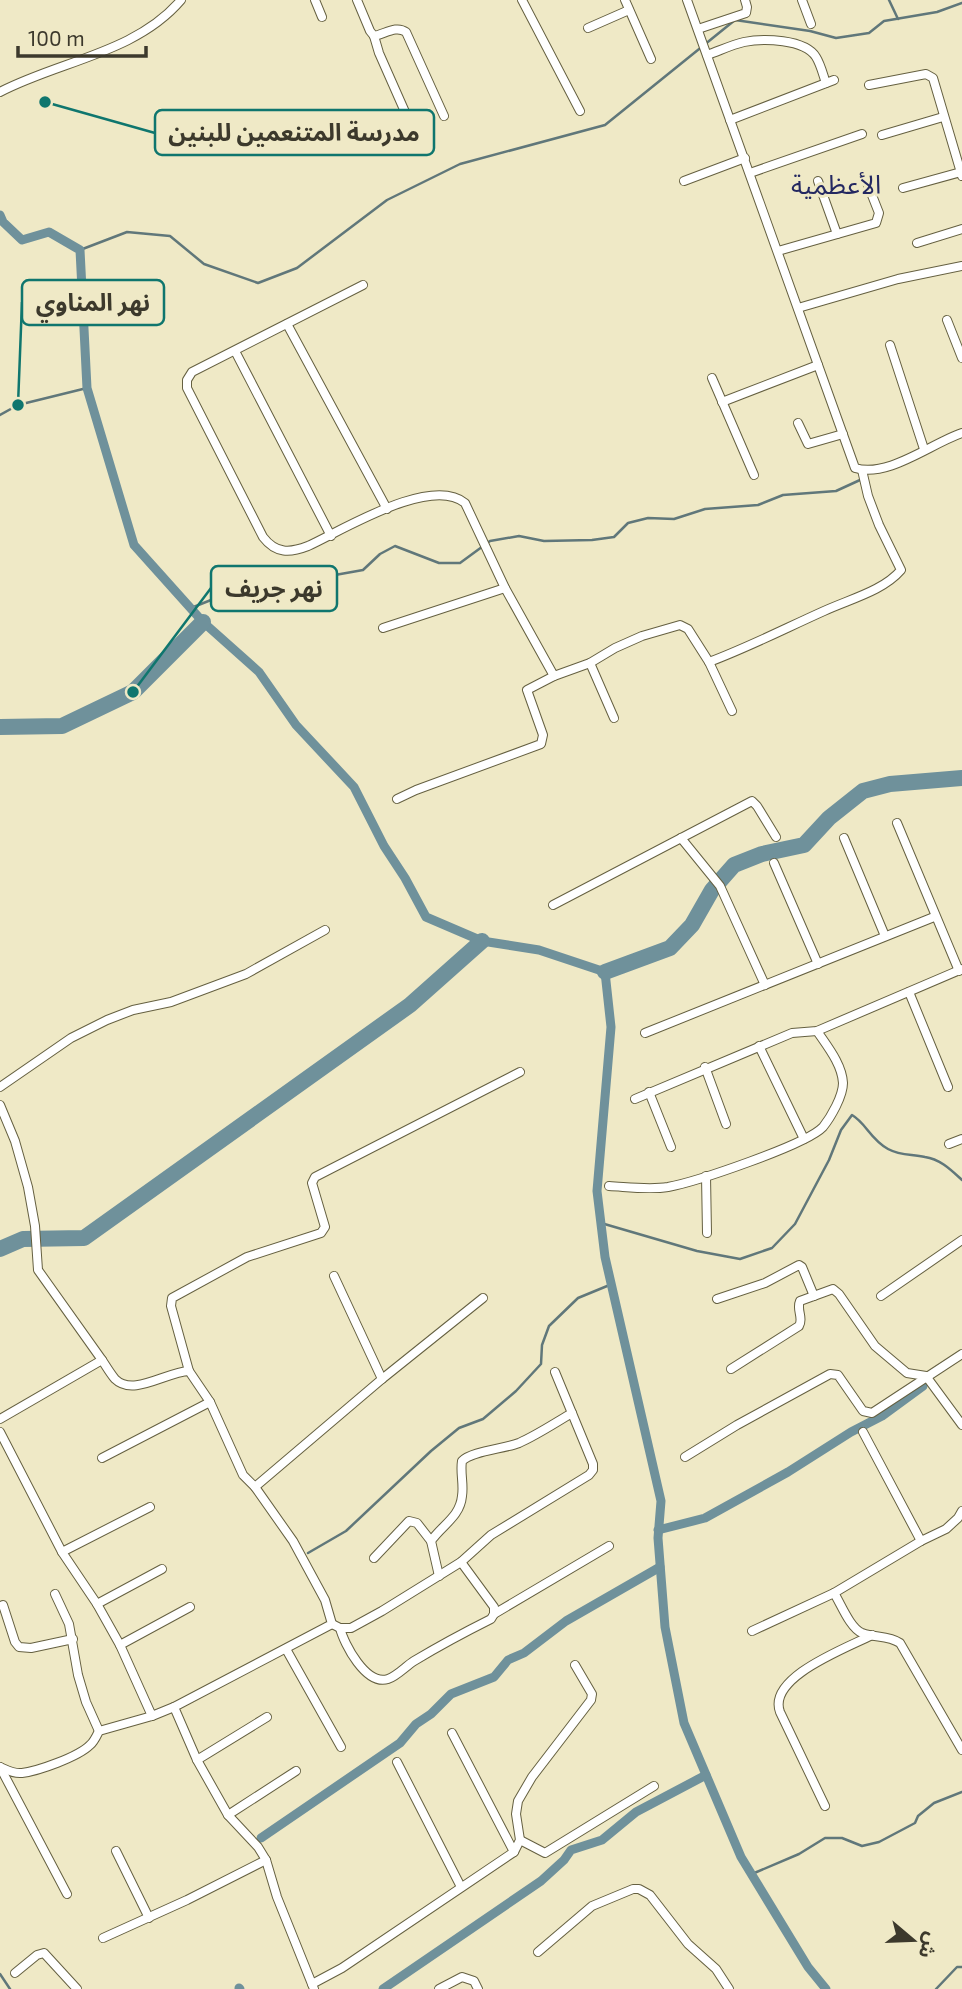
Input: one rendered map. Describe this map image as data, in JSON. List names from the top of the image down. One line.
{"districts":["الأعظمية"],"places":["مدرسة المتنعمين للبنين","نهر المناوي","نهر جريف"],"scale_bar":"100 m","north":"right"}
